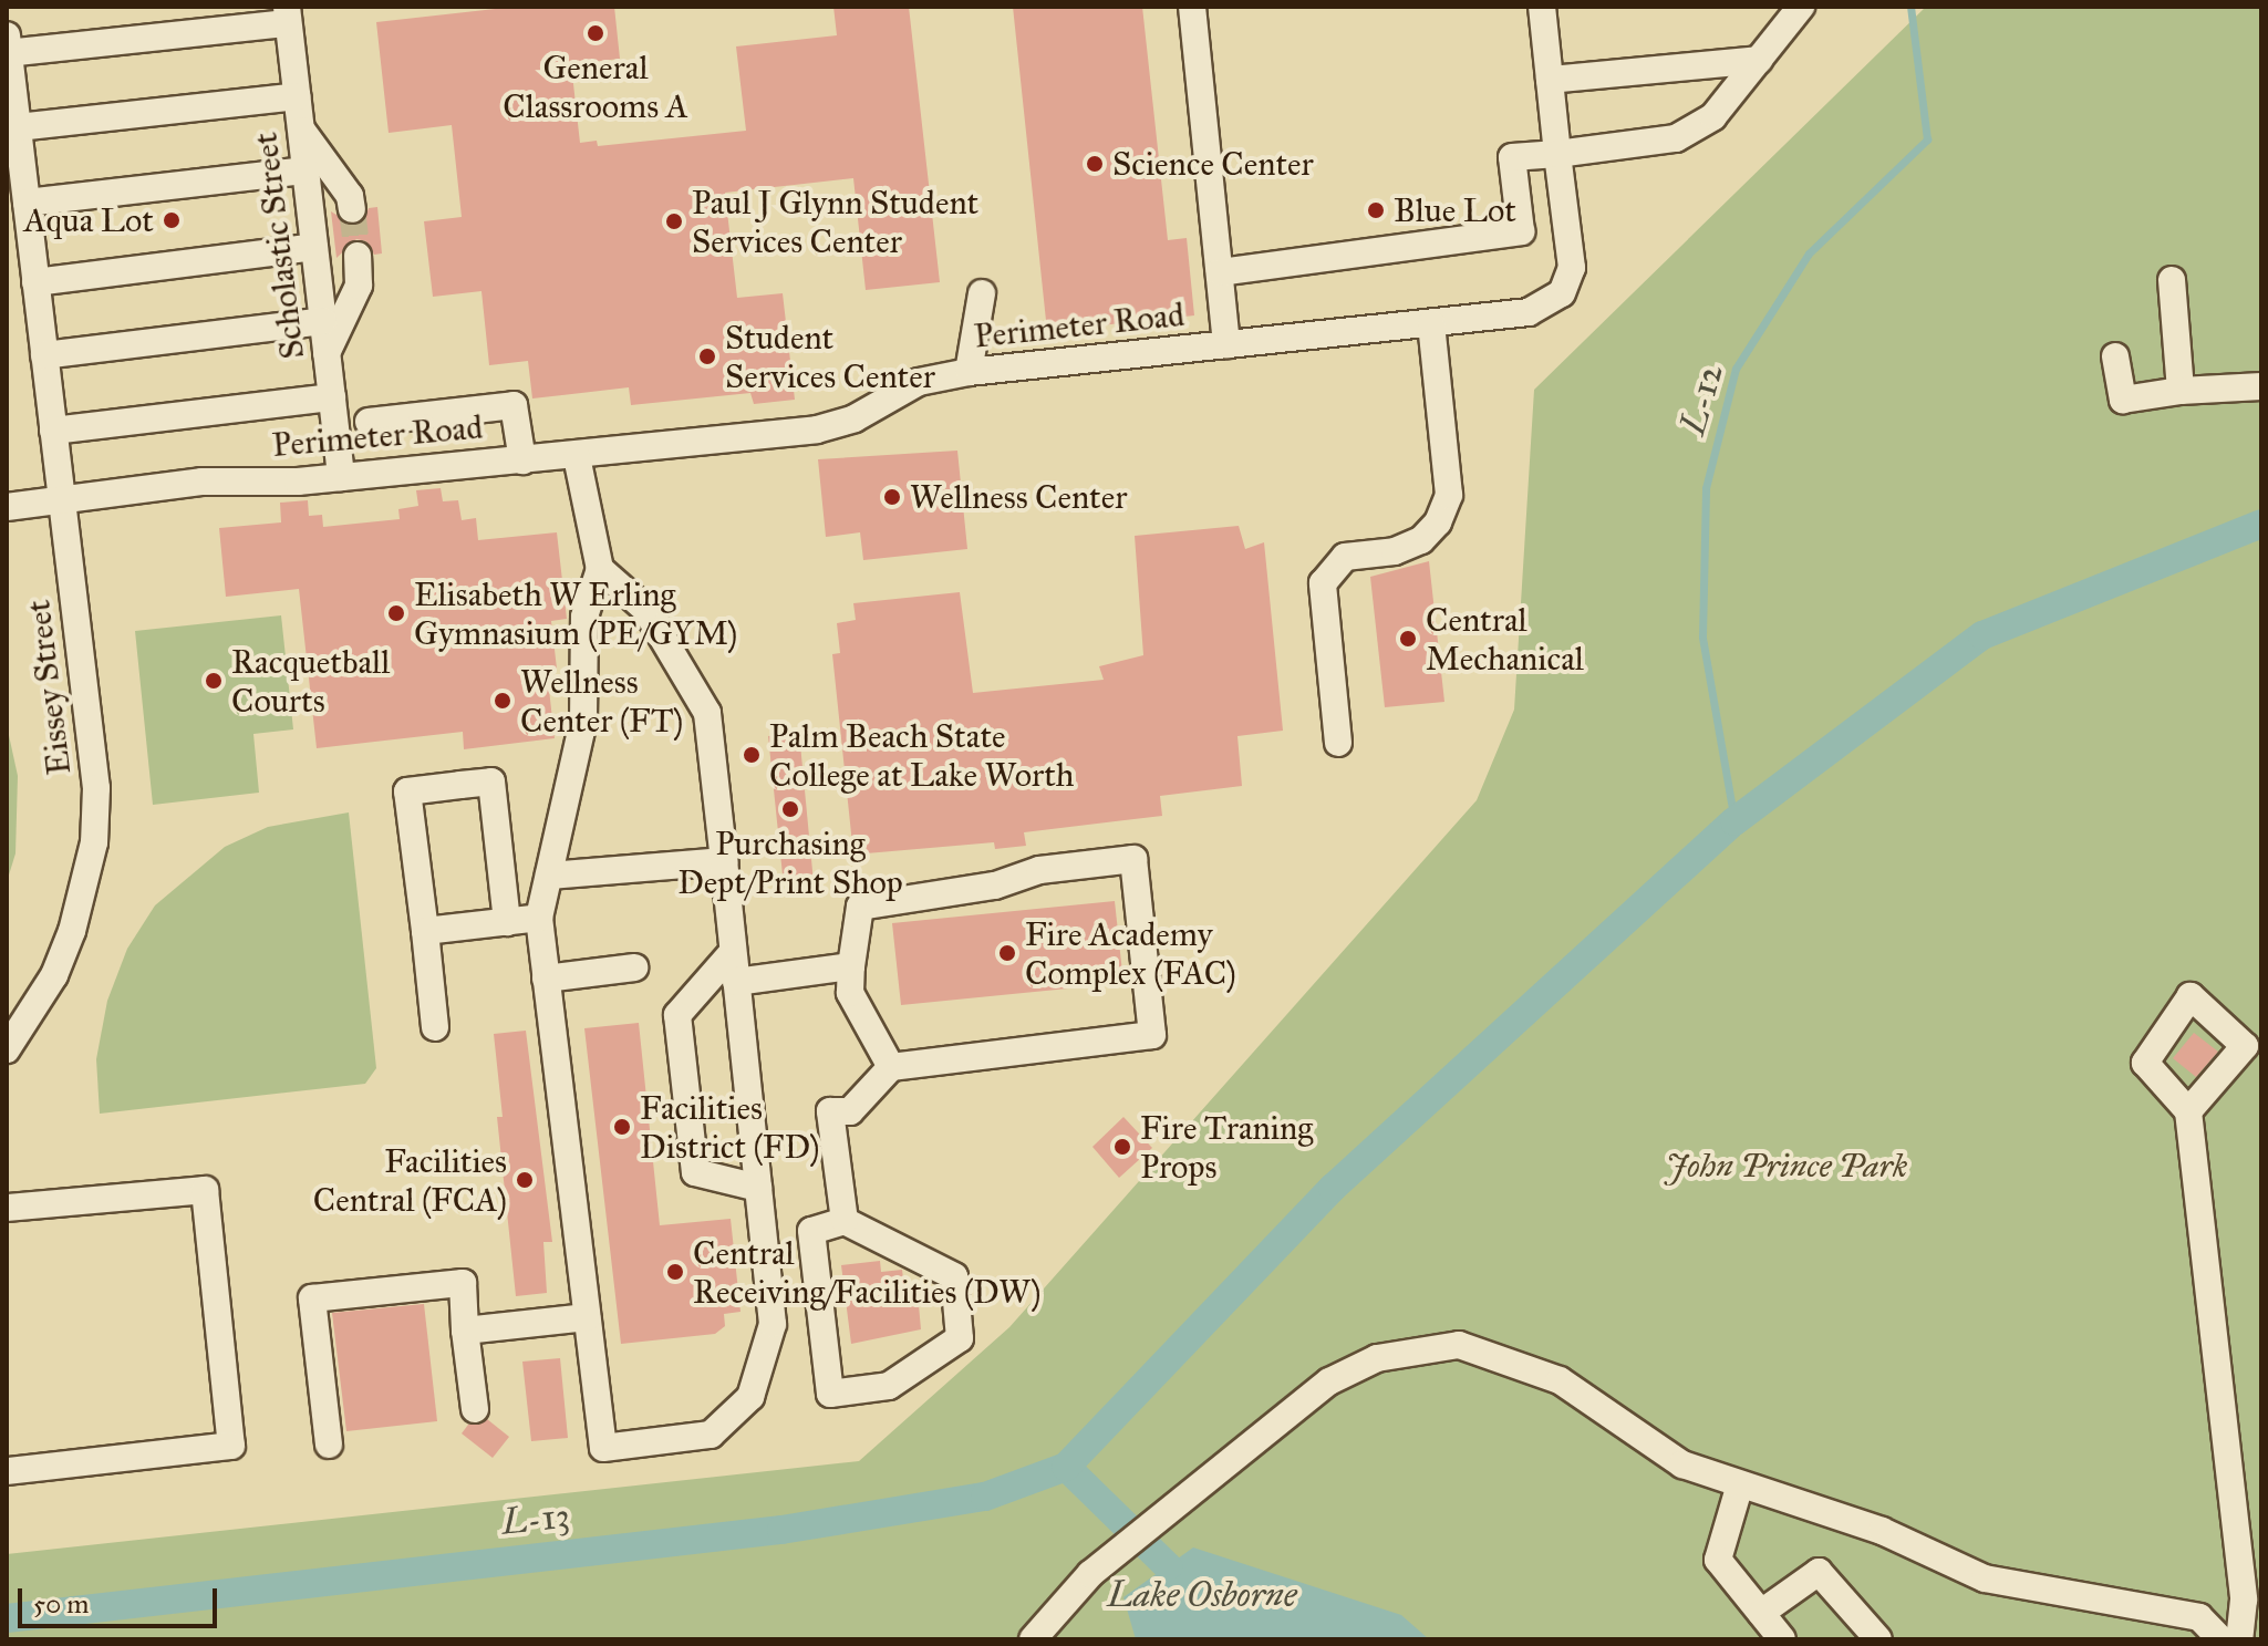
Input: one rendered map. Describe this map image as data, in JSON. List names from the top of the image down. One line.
{"streets":{"street":["Scholastic Street","Perimeter Road","Eissey Street"]},"crossings":[["Scholastic Street","Perimeter Road"],["Perimeter Road","Eissey Street"]],"water":["L-12","L-13","Lake Osborne"],"parks":["John Prince Park"],"places":["General Classrooms A","Science Center","Blue Lot","Aqua Lot","Paul J Glynn Student Services Center","Student Services Center","Wellness Center","Elisabeth W Erling Gymnasium (PE/GYM)","Central Mechanical","Racquetball Courts","Wellness Center (FT)","Palm Beach State College at Lake Worth","Purchasing Dept/Print Shop","Fire Academy Complex (FAC)","Facilities District (FD)","Fire Traning Props","Facilities Central (FCA)","Central Receiving/Facilities (DW)"],"scale_bar":"50 m"}
